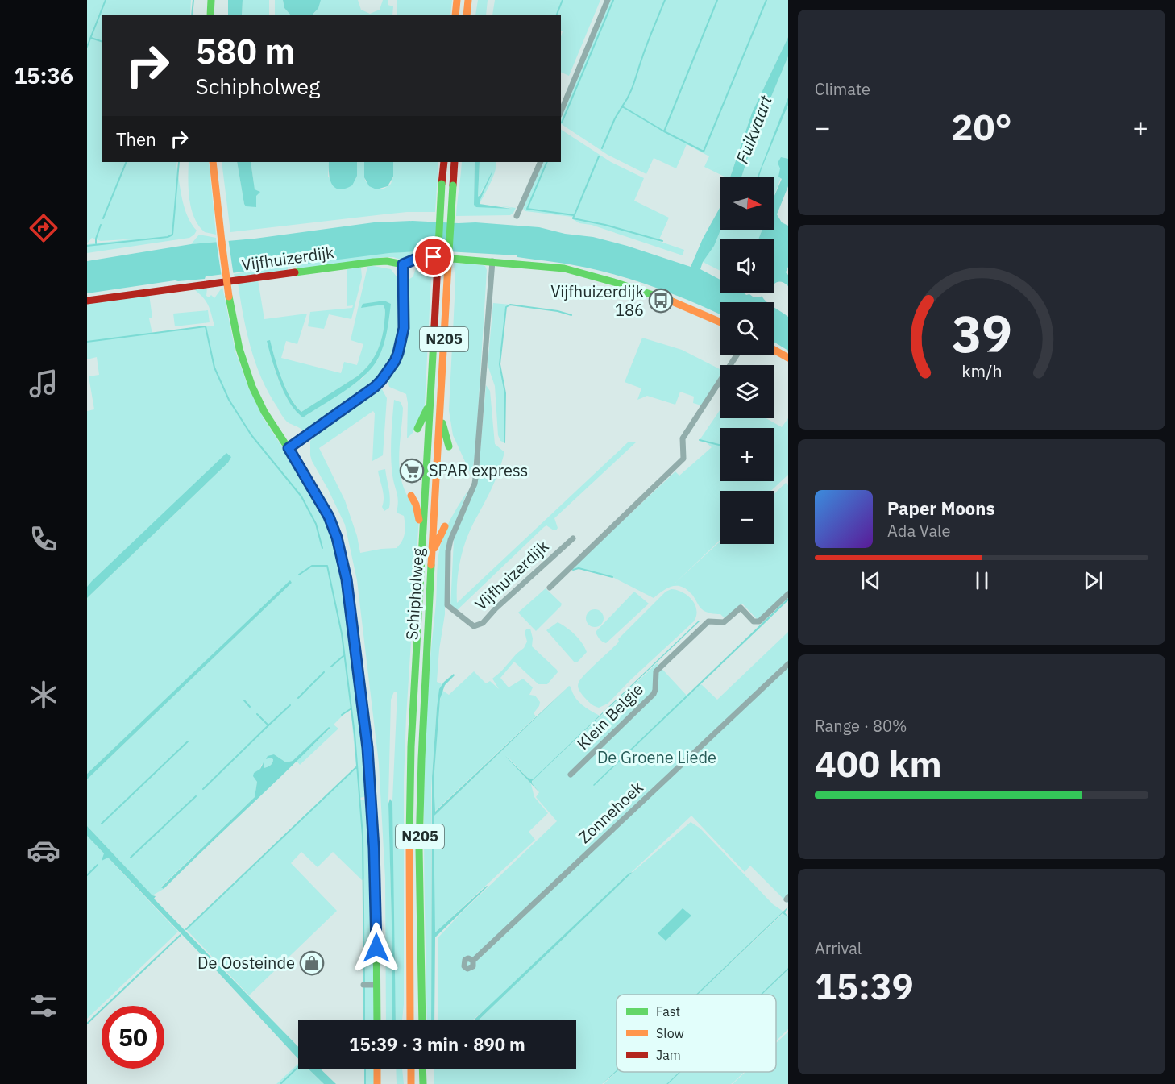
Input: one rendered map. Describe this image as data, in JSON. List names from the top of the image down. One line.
{"streets":{"main road":["Vijfhuizerdijk","N205","Schipholweg"],"street":["Klein Belgie","Zonnehoek"]},"water":["Fuikvaart"],"parks":["De Groene Liede"],"places":{"bus stop":["Vijfhuizerdijk 186"],"supermarket":["SPAR express"],"shop":["De Oosteinde"]},"legend":["Fast","Slow","Jam"],"north":"right","page":{"tabs":"15:36","tile":["Climate",["Range · 80%","400 km"],["Arrival","15:39"]],"turn":["580 m","Schipholweg"],"heat":["−","20°","+"],"then":"Then","map_buttons":["+","−"],"song":["Paper Moons","Ada Vale"],"limit":"50","trip":"15:39 · 3 min · 890 m","gauge":["39","km/h"]}}
